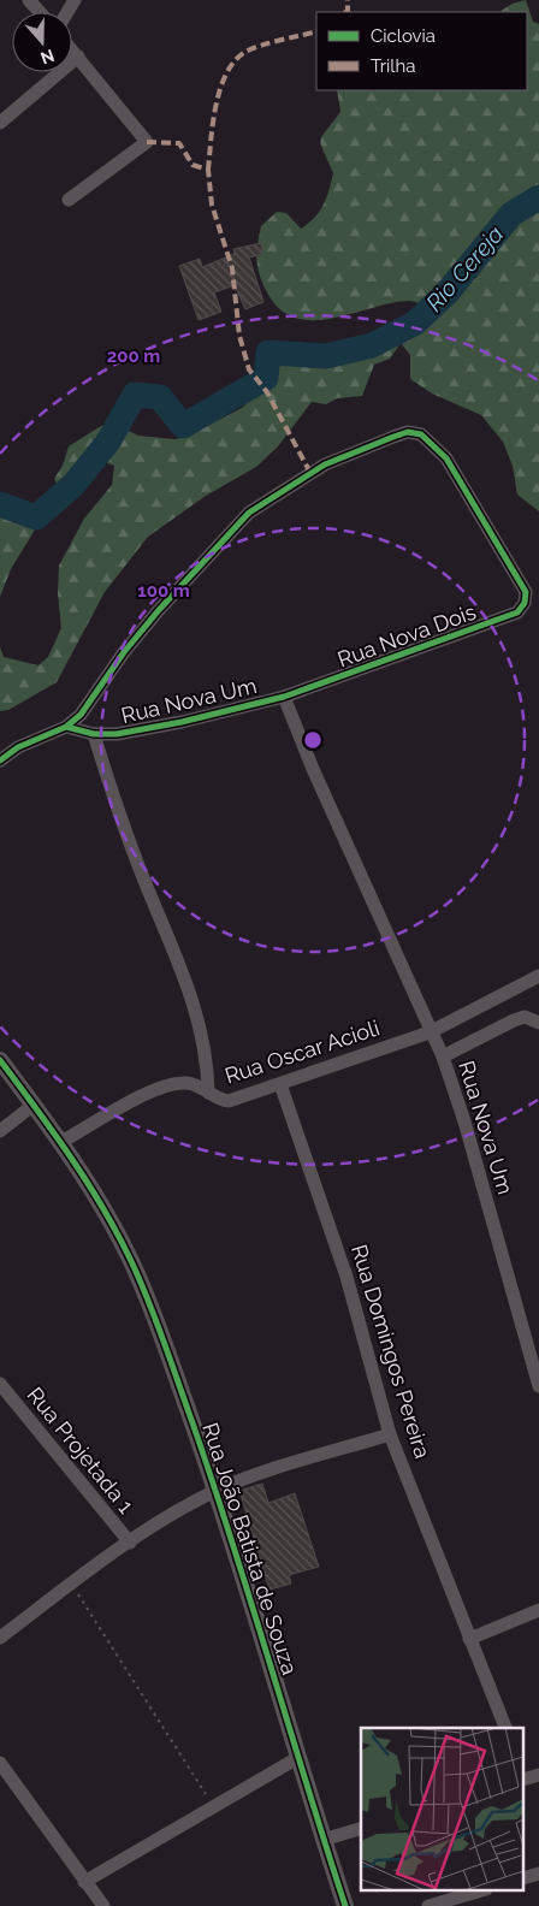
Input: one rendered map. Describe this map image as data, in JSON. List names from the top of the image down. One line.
{"streets":{"street":["Rua Nova Dois","Rua Nova Um","Rua Oscar Acioli","Rua Domingos Pereira","Rua Projetada 1","Rua João Batista de Souza"]},"crossings":[["Rua Nova Dois","Rua Nova Um"],["Rua Nova Um","Rua Oscar Acioli"],["Rua Oscar Acioli","Rua Domingos Pereira"],["Rua Oscar Acioli","Rua João Batista de Souza"]],"water":["Rio Cereja"],"legend":["Ciclovia","Trilha"],"north":"bottom","rings":["200 m","100 m"]}
